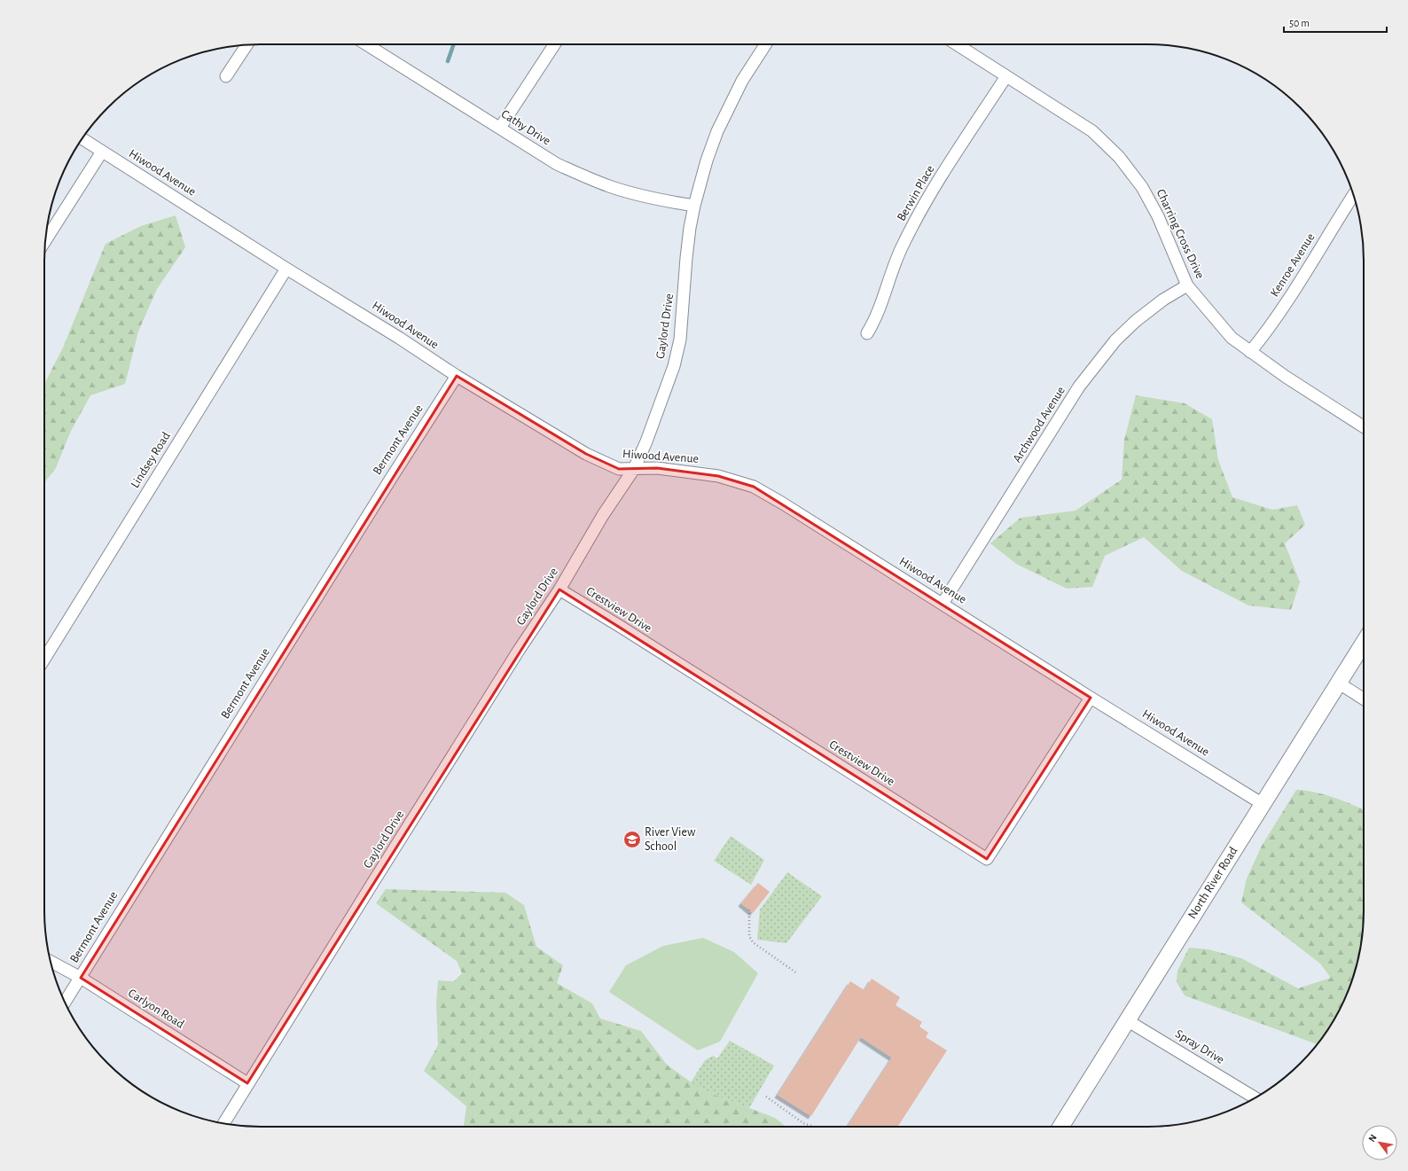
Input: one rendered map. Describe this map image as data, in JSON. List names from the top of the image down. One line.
{"streets":{"street":["Cathy Drive","Hiwood Avenue","Berwin Place","Charring Cross Drive","Kenroe Avenue","Gaylord Drive","Archwood Avenue","Bermont Avenue","Lindsey Road","Crestview Drive","North River Road","Carlyon Road","Spray Drive"]},"crossings":[["Cathy Drive","Gaylord Drive"],["Hiwood Avenue","Gaylord Drive"],["Hiwood Avenue","Archwood Avenue"],["Hiwood Avenue","Bermont Avenue"],["Hiwood Avenue","Lindsey Road"],["Hiwood Avenue","Crestview Drive"],["Hiwood Avenue","North River Road"],["Berwin Place","Charring Cross Drive"],["Charring Cross Drive","Kenroe Avenue"],["Charring Cross Drive","Archwood Avenue"],["Gaylord Drive","Crestview Drive"],["Gaylord Drive","Carlyon Road"],["Bermont Avenue","Carlyon Road"],["North River Road","Spray Drive"]],"places":{"school or university":["River View School"]},"scale_bar":"50 m","north":"top left"}
